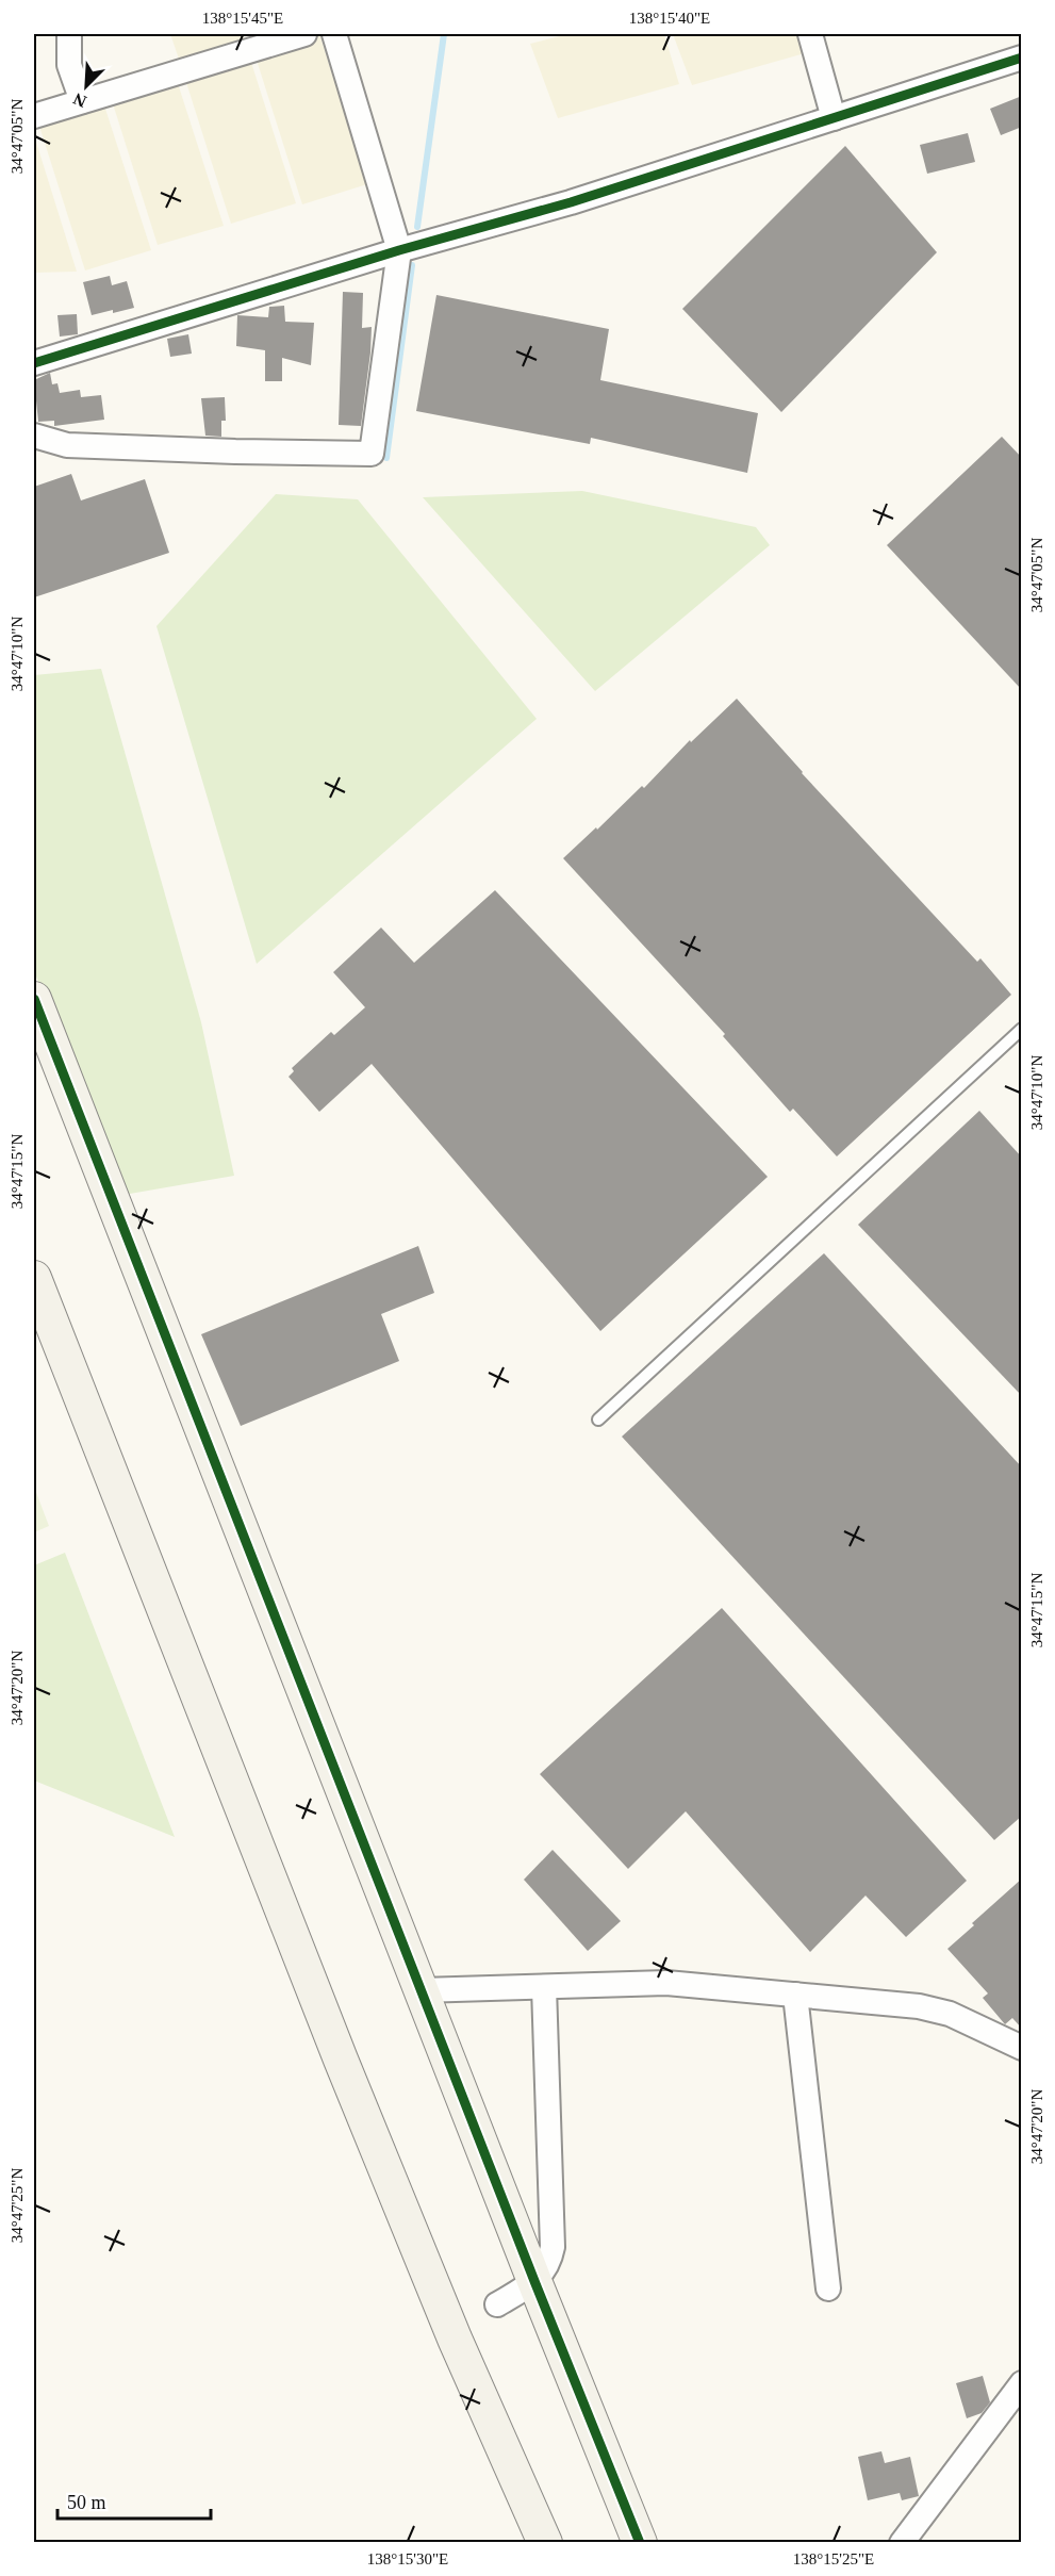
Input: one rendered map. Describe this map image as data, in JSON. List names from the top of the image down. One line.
{"scale_bar":"50 m","north":"bottom left","coordinates":["138°15'45\"E","138°15'40\"E","34°47'05\"N","34°47'10\"N","34°47'15\"N","34°47'20\"N","34°47'25\"N","138°15'30\"E","138°15'25\"E"]}
